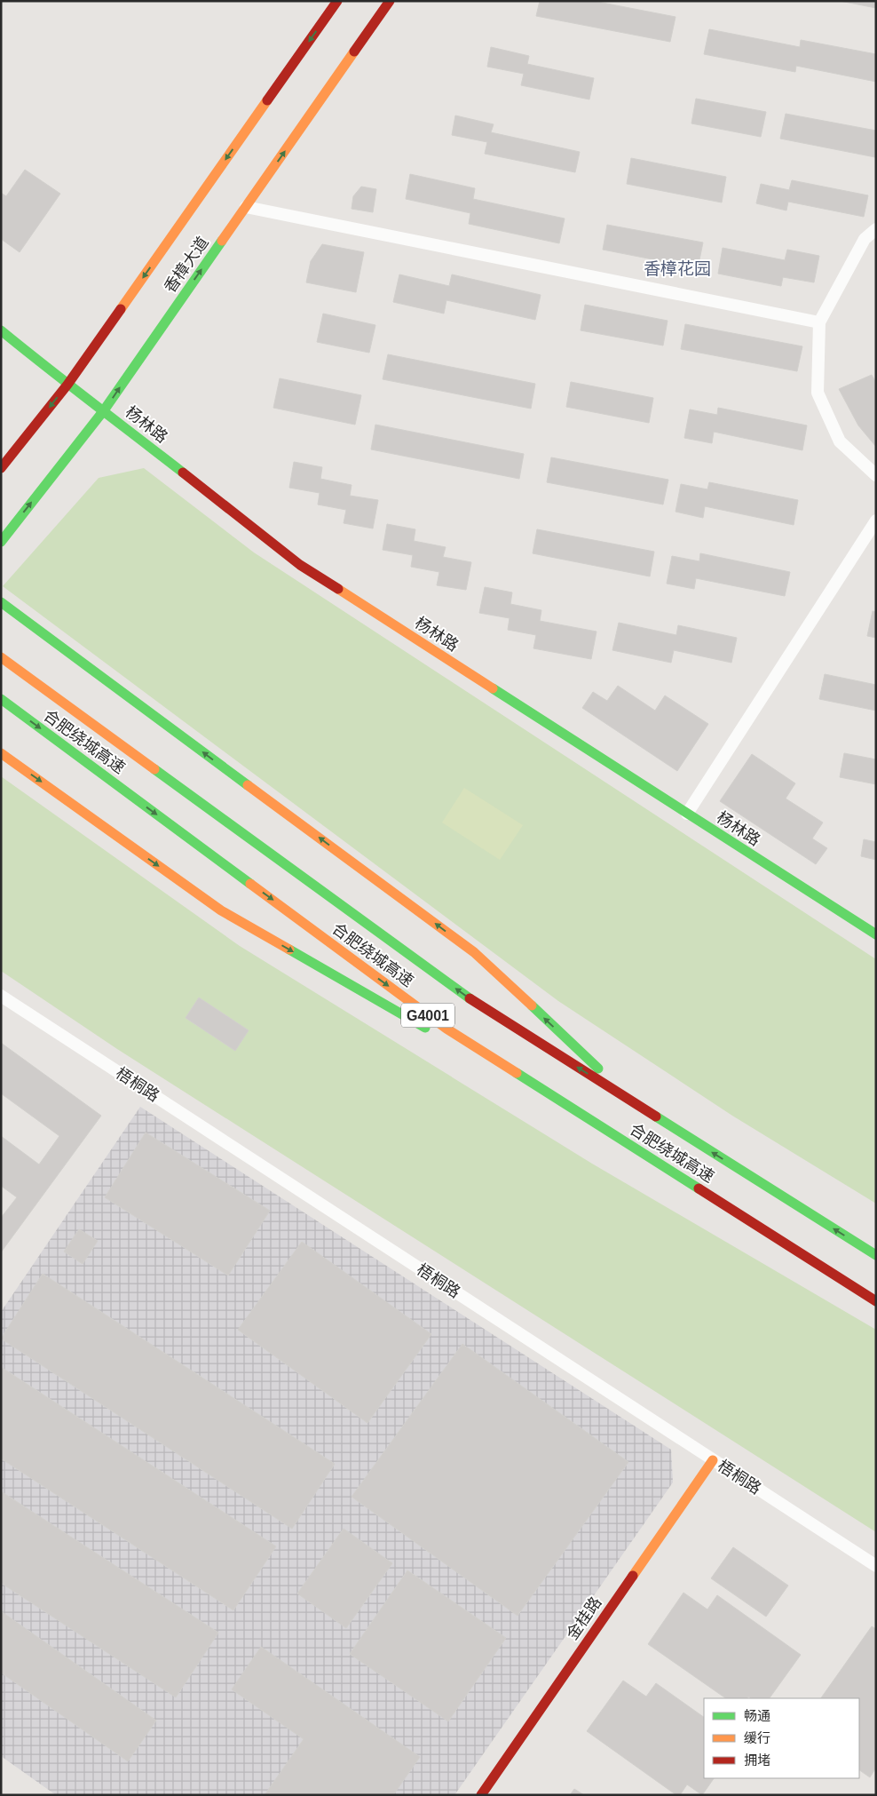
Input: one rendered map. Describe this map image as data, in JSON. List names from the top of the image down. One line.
{"streets":{"main road":["香樟大道","杨林路","合肥绕城高速","G4001","金桂路"],"street":["梧桐路"]},"crossings":[["香樟大道","杨林路"],["梧桐路","金桂路"]],"districts":["香樟花园"],"legend":["畅通","缓行","拥堵"]}
